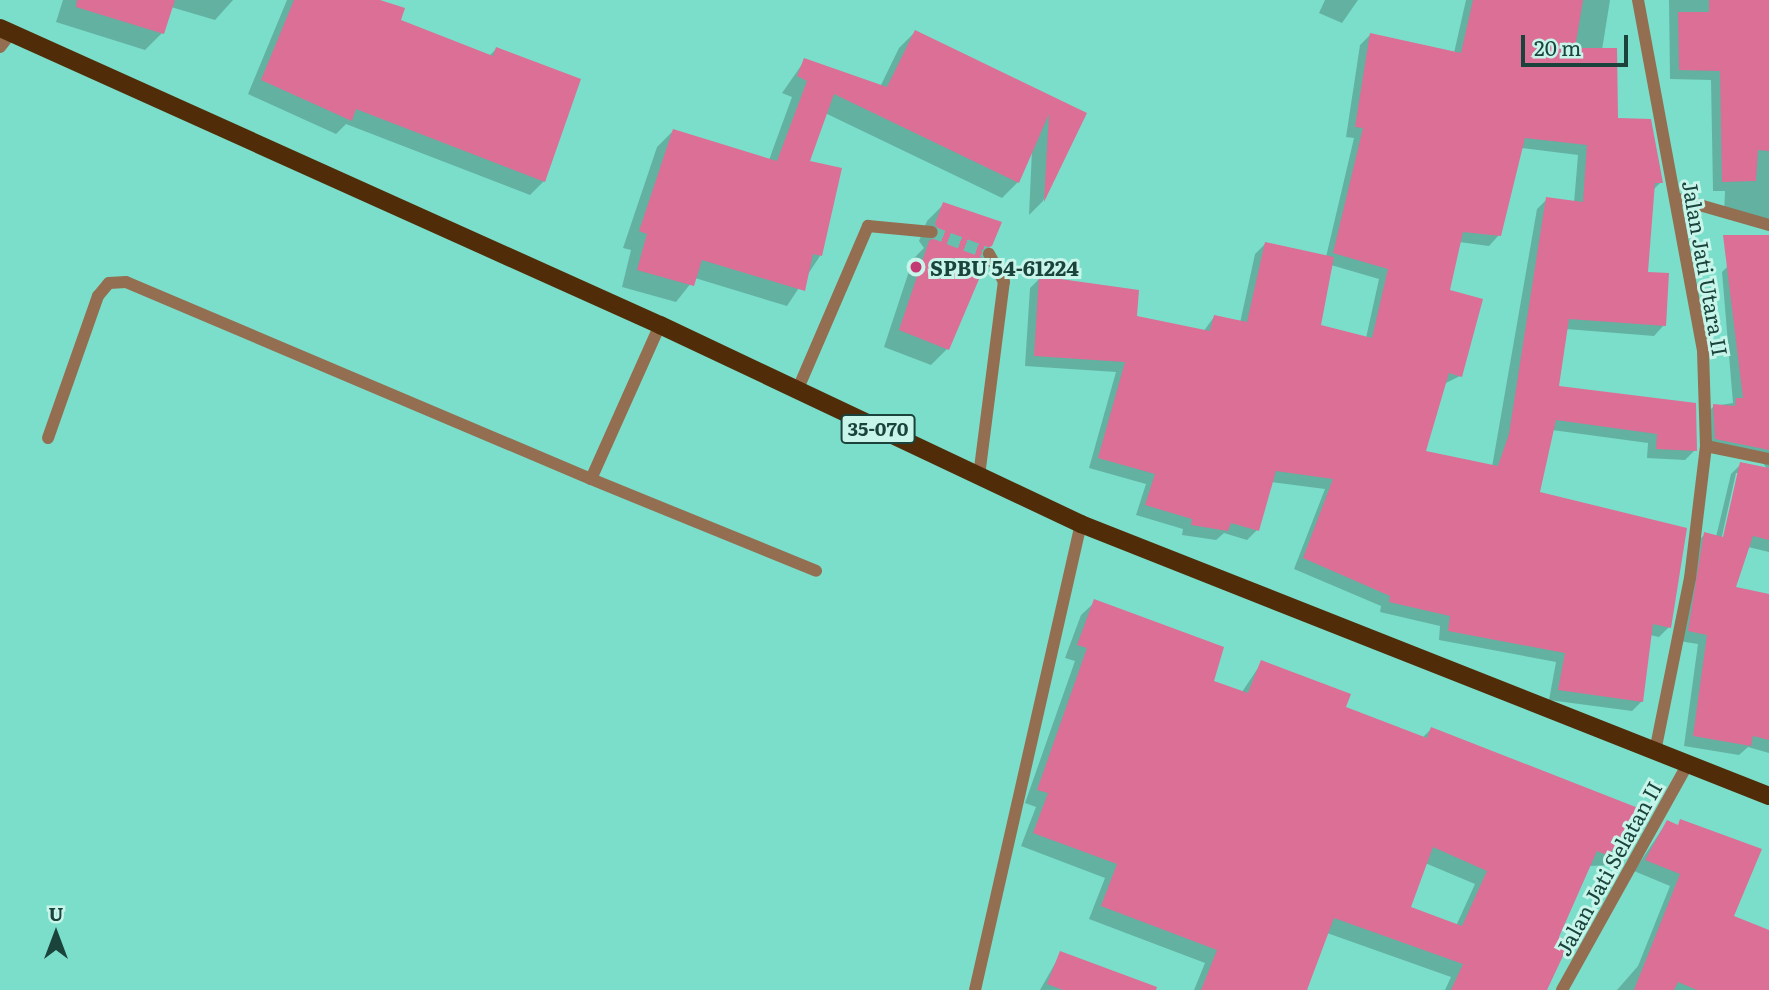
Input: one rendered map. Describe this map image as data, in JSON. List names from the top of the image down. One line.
{"streets":{"main road":["35-070"],"street":["Jalan Jati Utara II","Jalan Jati Selatan II"]},"crossings":[["Jalan Jati Utara II","35-070"],["35-070","Jalan Jati Selatan II"]],"places":["SPBU 54-61224"],"scale_bar":"20 m","north":"top"}
